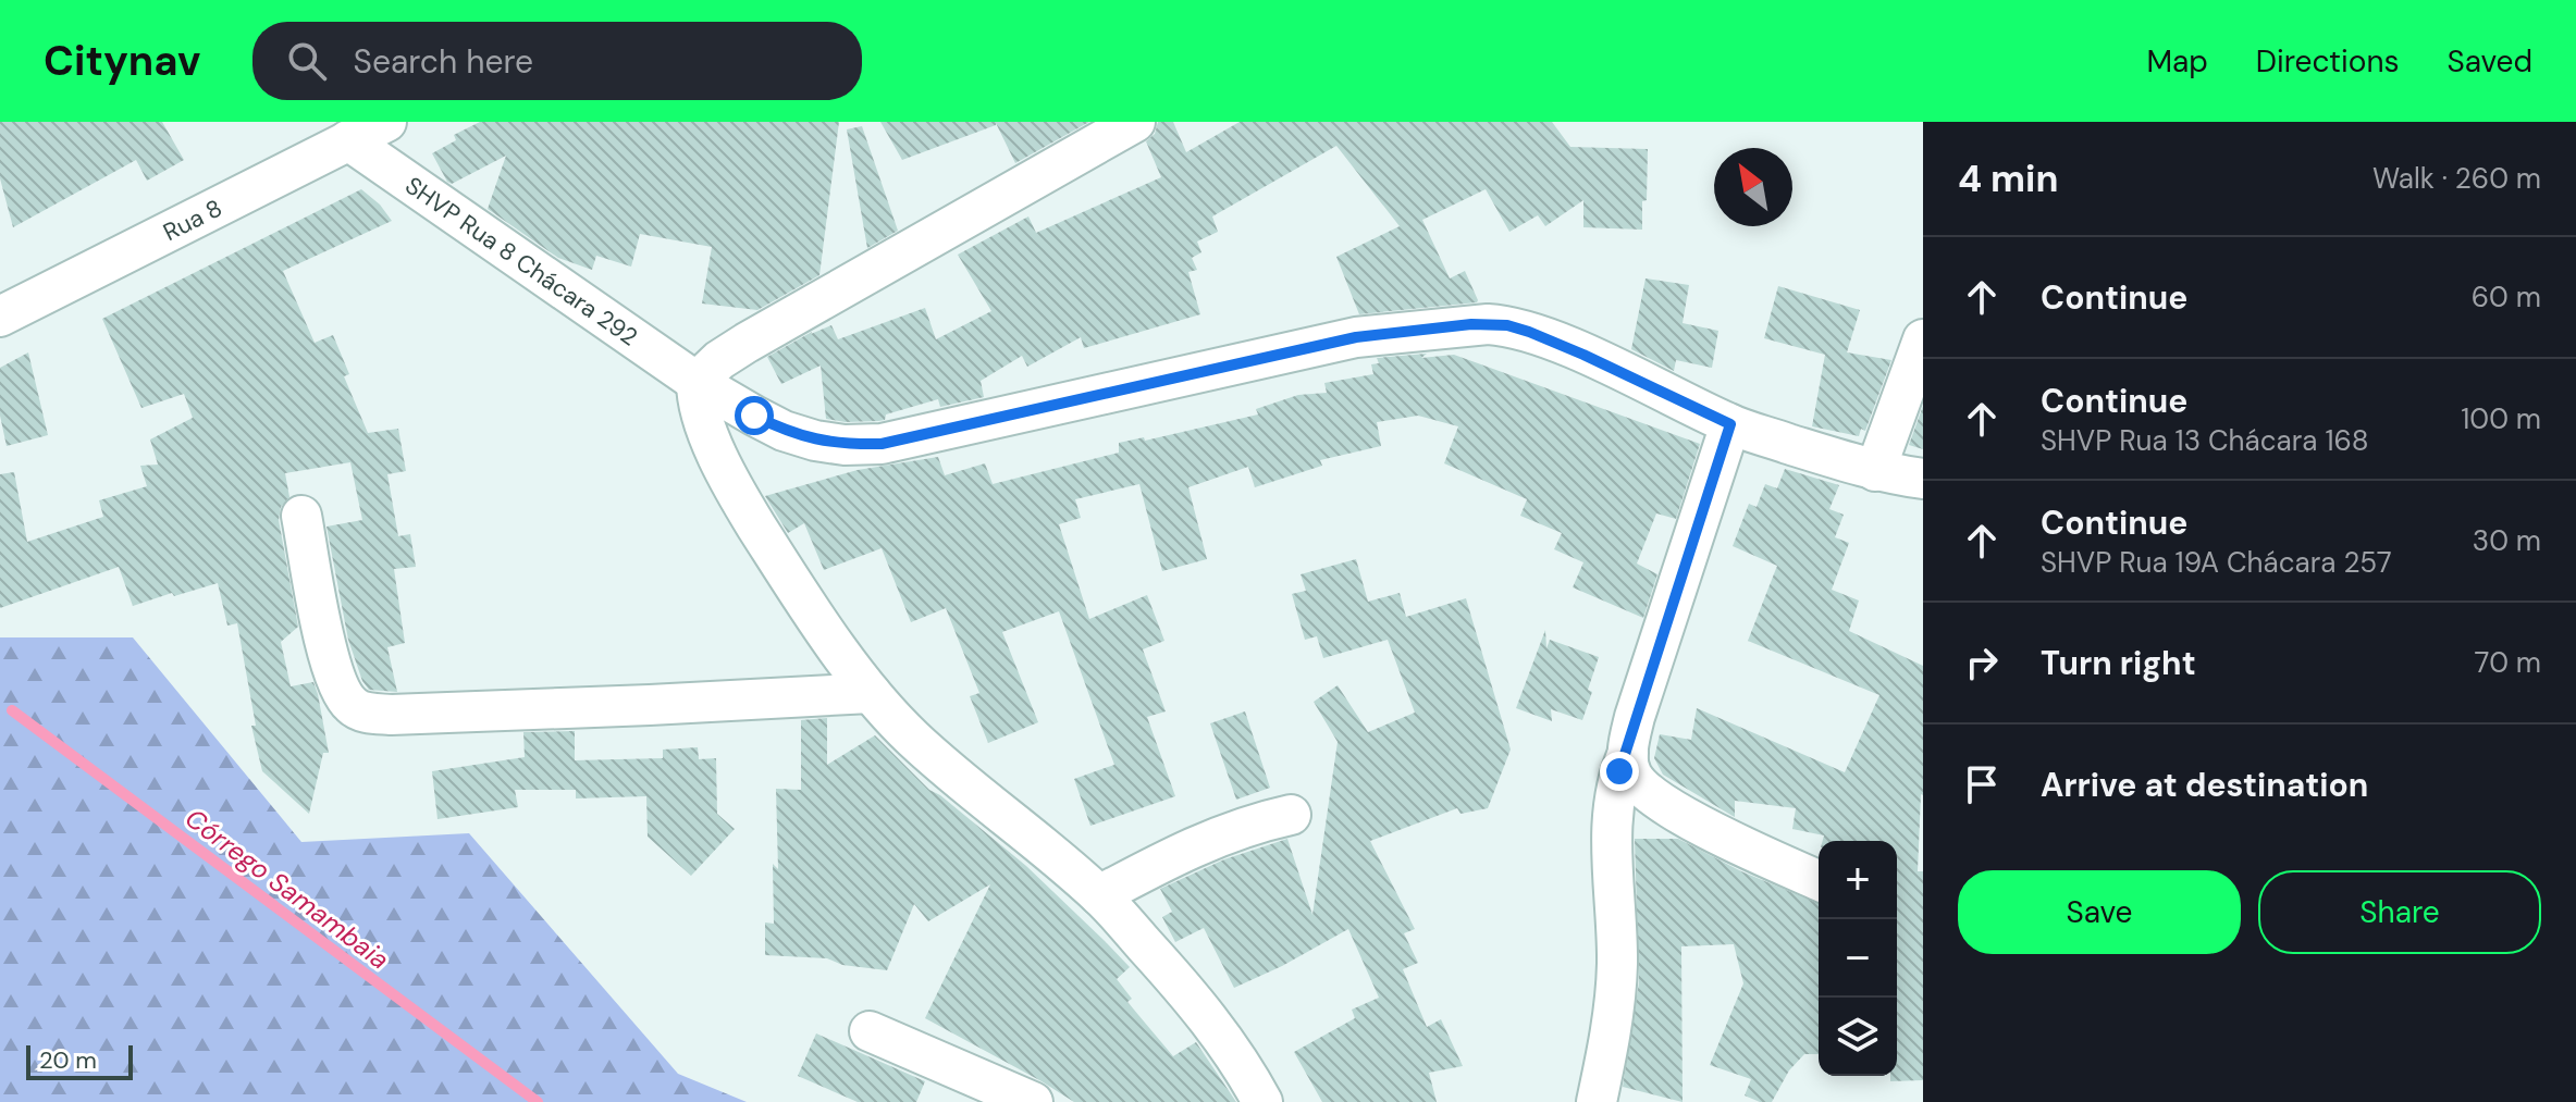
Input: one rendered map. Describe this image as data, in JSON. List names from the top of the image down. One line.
{"streets":{"street":["Rua 8","SHVP Rua 8 Chácara 292"]},"crossings":[["Rua 8","SHVP Rua 8 Chácara 292"]],"water":["Córrego Samambaia"],"scale_bar":"20 m","north":"top left","page":{"header":"Citynav","search":"Search here","nav":["Map","Directions","Saved"],"heading":["4 min","Walk · 260 m"],"list":[["Continue","60 m"],["Continue","SHVP Rua 13 Chácara 168","100 m"],["Continue","SHVP Rua 19A Chácara 257","30 m"],["Turn right","70 m"],"Arrive at destination"],"map_buttons":["+","−"],"buttons":["Save","Share"],"scale":"20 m"}}
